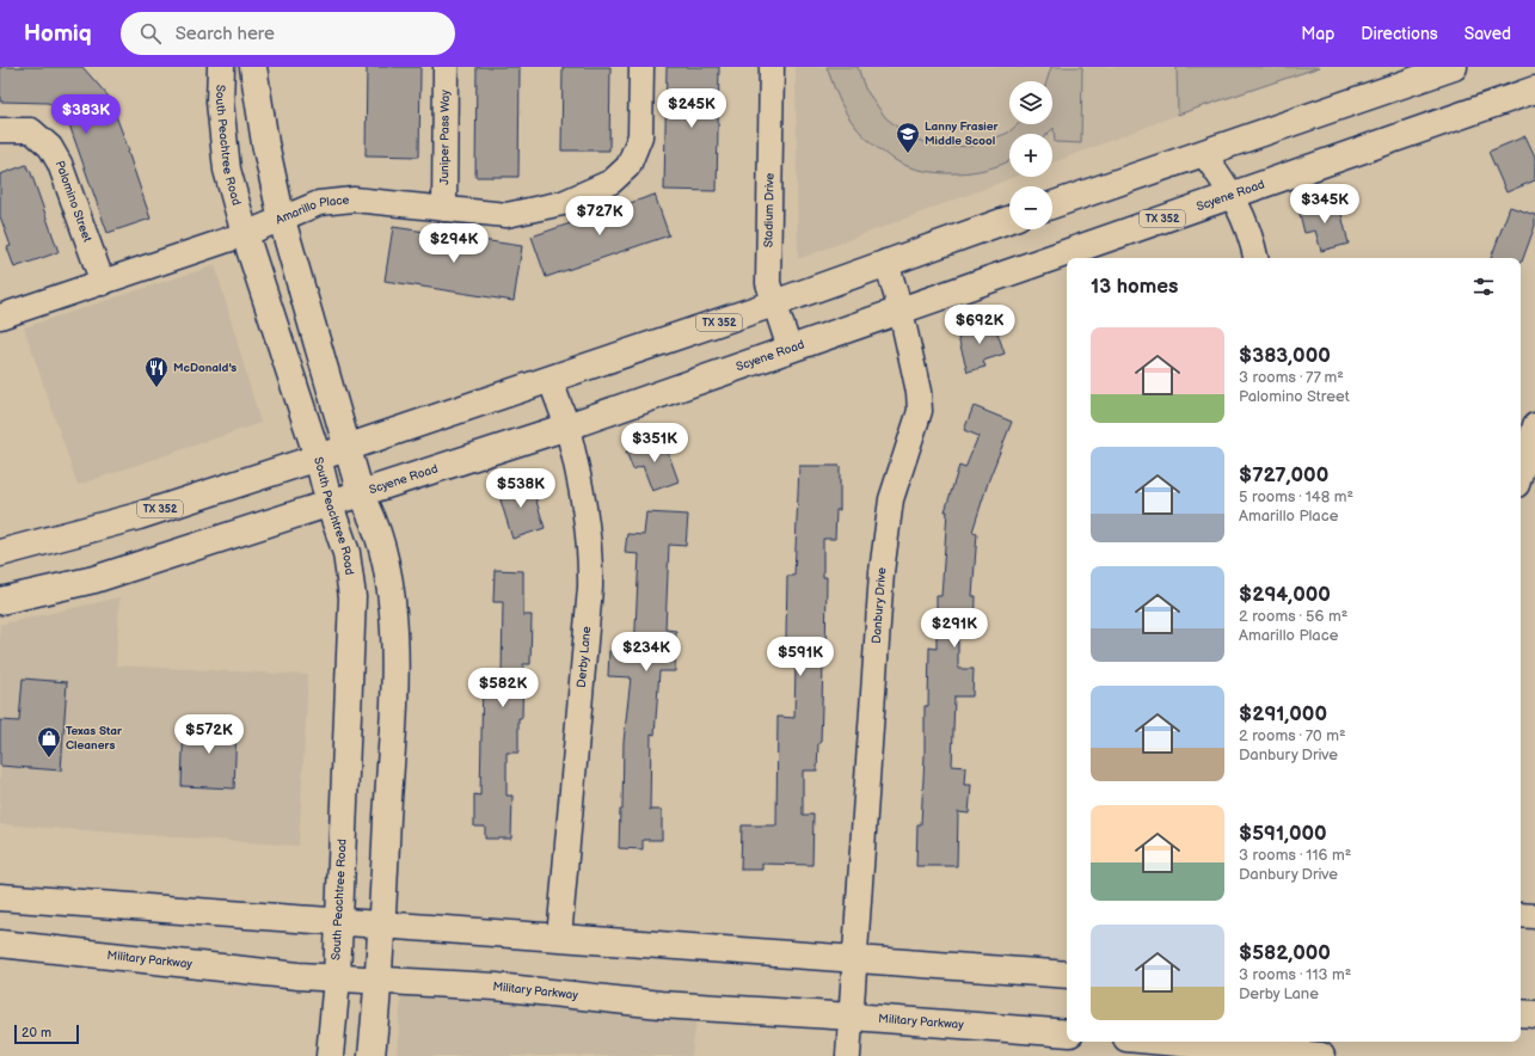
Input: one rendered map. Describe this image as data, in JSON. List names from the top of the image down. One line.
{"streets":{"main road":["South Peachtree Road","Scyene Road","TX 352","Military Parkway"],"street":["Juniper Pass Way","Palomino Street","Stadium Drive","Amarillo Place","Danbury Drive","Derby Lane"]},"crossings":[["Juniper Pass Way","Amarillo Place"],["South Peachtree Road","Scyene Road"],["South Peachtree Road","Amarillo Place"],["South Peachtree Road","TX 352"],["South Peachtree Road","Military Parkway"],["Scyene Road","Stadium Drive"],["Scyene Road","Danbury Drive"],["Scyene Road","Derby Lane"],["Palomino Street","Amarillo Place"],["Stadium Drive","TX 352"],["TX 352","Danbury Drive"],["TX 352","Derby Lane"],["Danbury Drive","Military Parkway"]],"places":{"school or university":["Lanny Frasier Middle Scool"],"restaurant":["McDonald's"],"shop":["Texas Star Cleaners"]},"scale_bar":"20 m","page":{"header":"Homiq","search":"Search here","nav":["Map","Directions","Saved"],"map_buttons":["+","−"],"price":["$245K","$383K","$345K","$727K","$294K","$692K","$351K","$538K","$291K","$234K","$591K","$582K","$572K"],"heading":"13 homes","list":[{"name":"$383,000","note":"3 rooms · 77 m² · Palomino Street"},{"name":"$727,000","note":"5 rooms · 148 m² · Amarillo Place"},{"name":"$294,000","note":"2 rooms · 56 m² · Amarillo Place"},{"name":"$291,000","note":"2 rooms · 70 m² · Danbury Drive"},{"name":"$591,000","note":"3 rooms · 116 m² · Danbury Drive"},{"name":"$582,000","note":"3 rooms · 113 m² · Derby Lane"}],"scale":"20 m"}}
